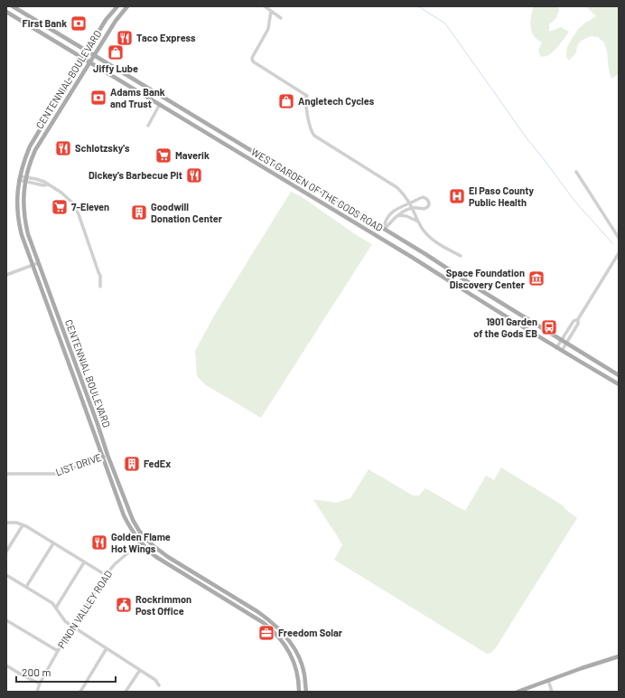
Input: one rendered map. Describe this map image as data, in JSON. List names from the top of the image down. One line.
{"streets":{"main road":["CENTENNIAL BOULEVARD","WEST GARDEN OF THE GODS ROAD"],"street":["LIST DRIVE","PINON VALLEY ROAD"]},"crossings":[["CENTENNIAL BOULEVARD","WEST GARDEN OF THE GODS ROAD"],["CENTENNIAL BOULEVARD","LIST DRIVE"],["CENTENNIAL BOULEVARD","PINON VALLEY ROAD"]],"places":{"bank":["First Bank","Adams Bank and Trust"],"restaurant":["Taco Express","Schlotzsky's","Dickey's Barbecue Pit","Golden Flame Hot Wings"],"shop":["Jiffy Lube","Angletech Cycles"],"supermarket":["Maverik","7-Eleven"],"hospital":["El Paso County Public Health"],"building":["Goodwill Donation Center","FedEx"],"museum":["Space Foundation Discovery Center"],"bus stop":["1901 Garden of the Gods EB"],"public building":["Rockrimmon Post Office"],"office":["Freedom Solar"]},"scale_bar":"200 m"}
